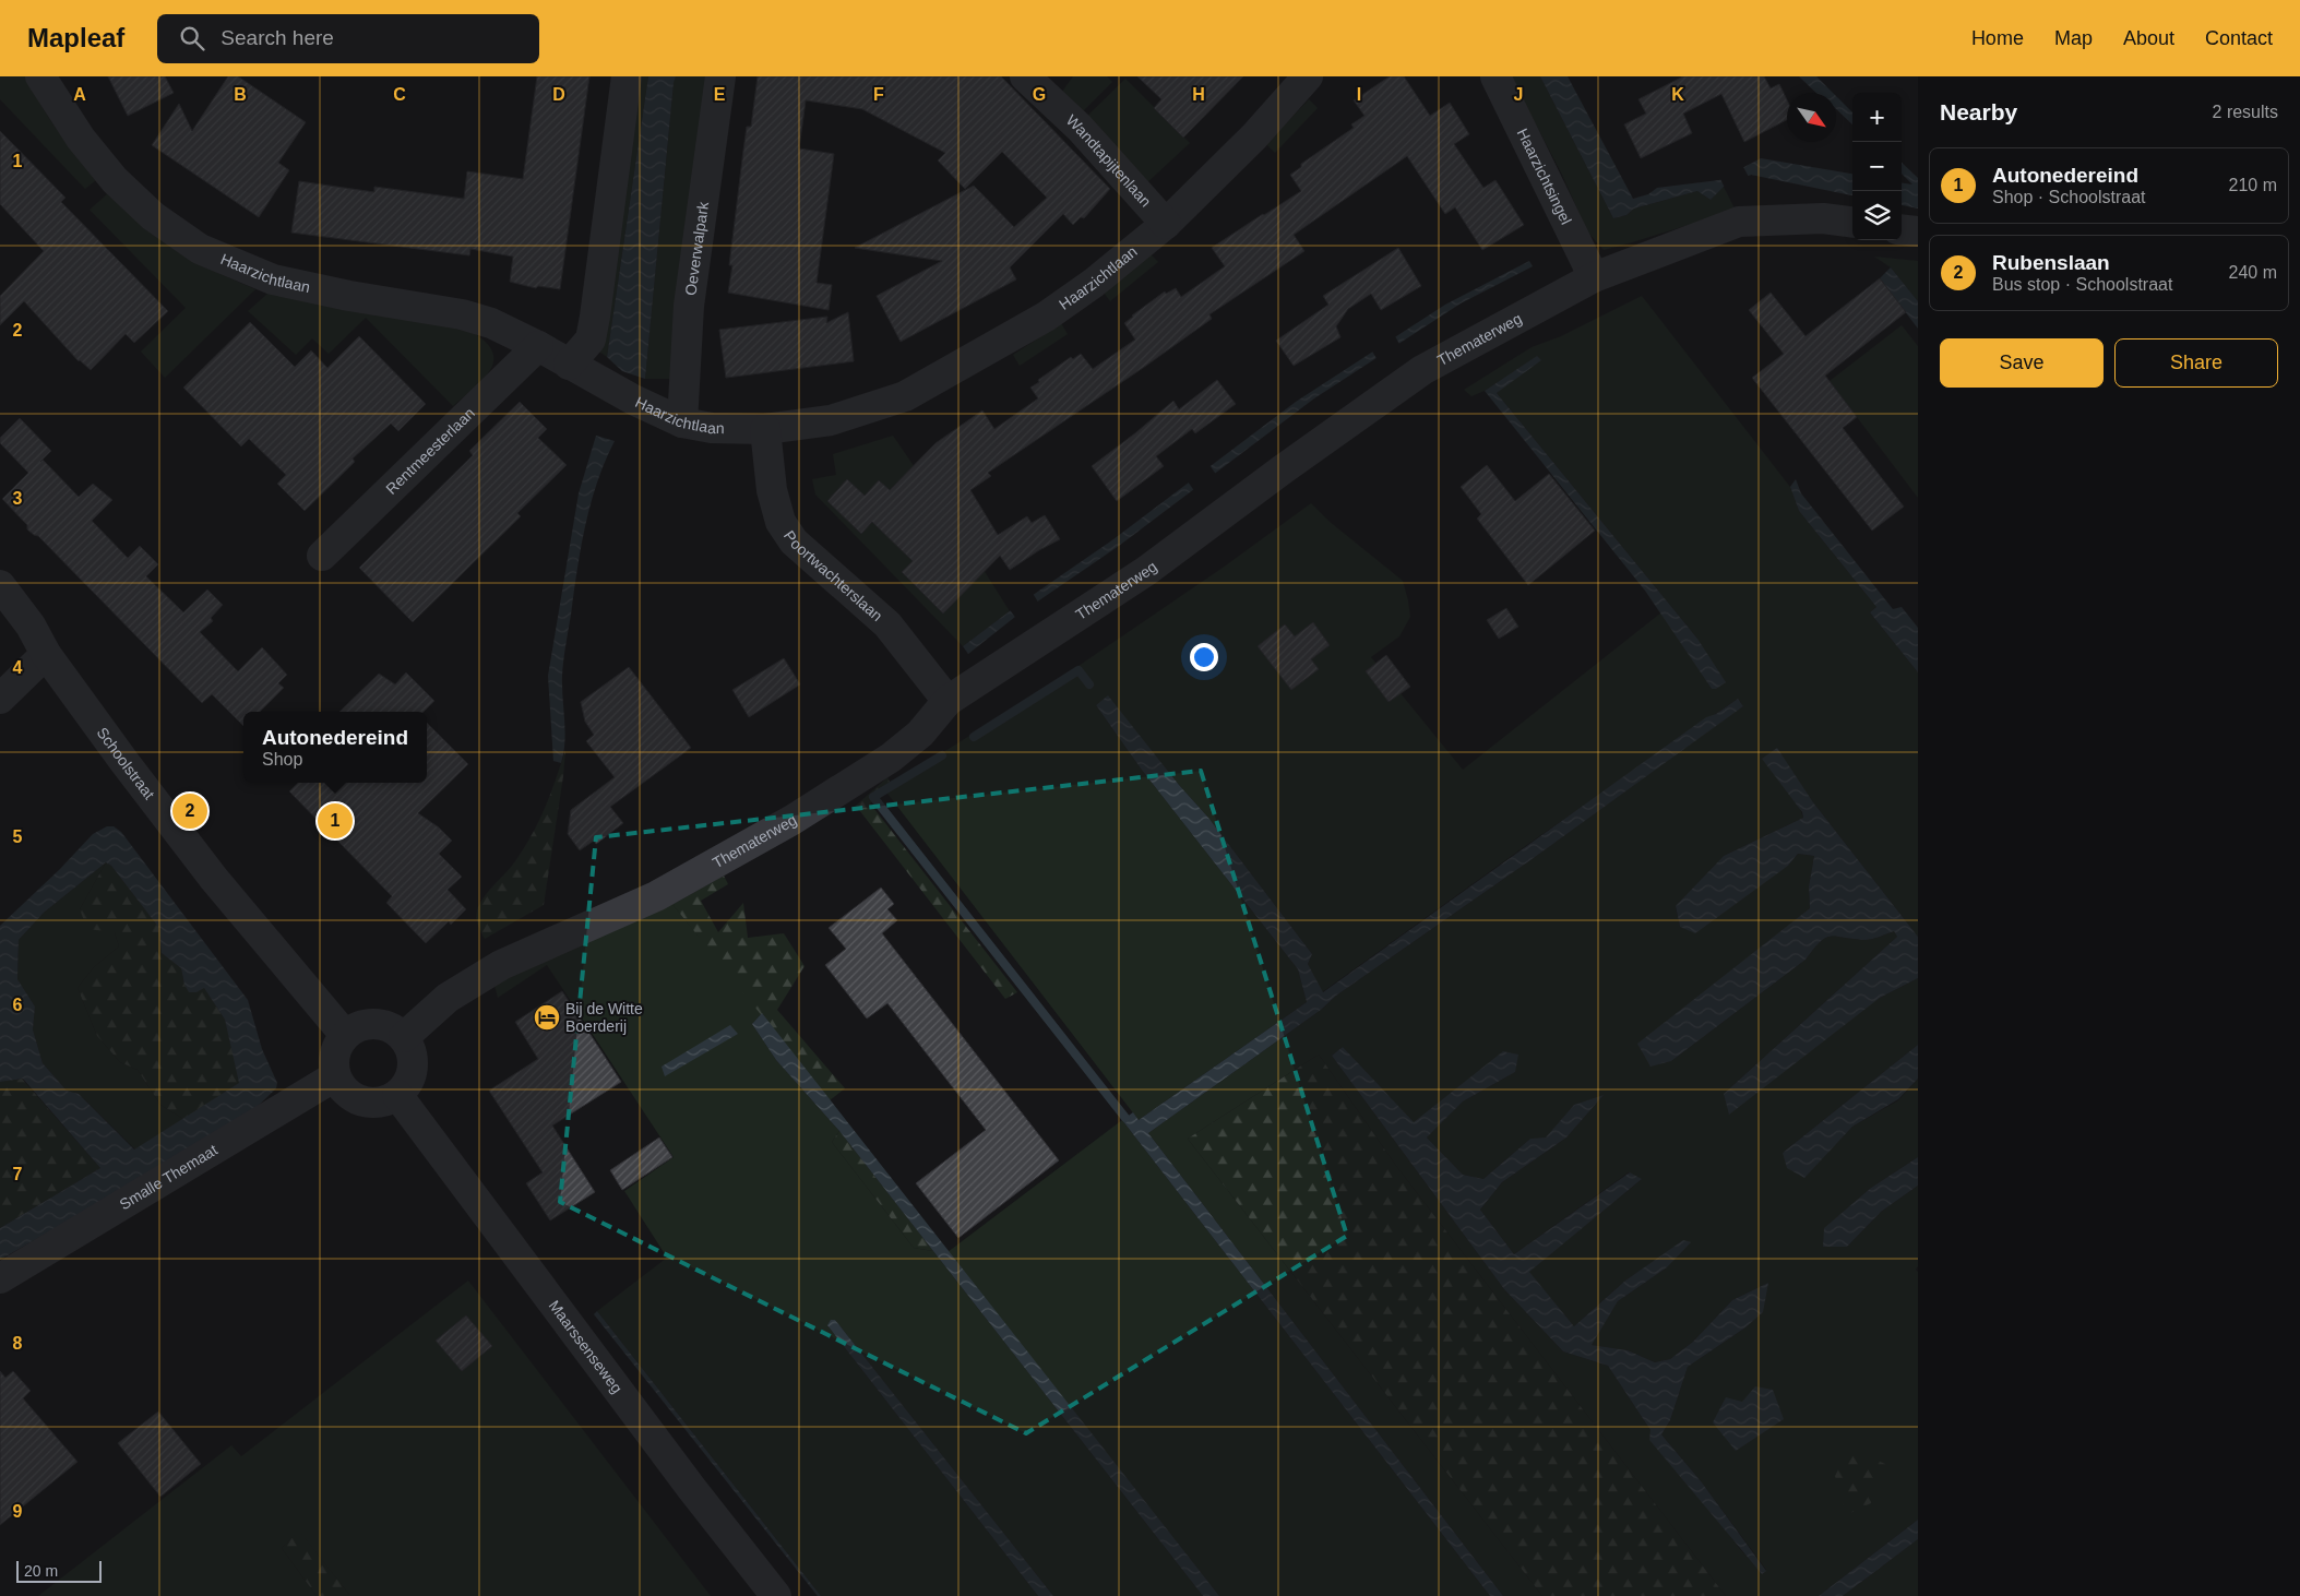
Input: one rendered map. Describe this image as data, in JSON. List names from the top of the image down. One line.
{"streets":{"street":["Wandtapijtenlaan","Haarzichtsingel","Oeverwalpark","Haarzichtlaan","Thematerweg","Rentmeesterlaan","Poortwachterslaan","Schoolstraat","Smalle Themaat","Maarssenseweg"]},"crossings":[["Wandtapijtenlaan","Haarzichtlaan"],["Haarzichtsingel","Thematerweg"],["Oeverwalpark","Haarzichtlaan"],["Haarzichtlaan","Rentmeesterlaan"],["Haarzichtlaan","Poortwachterslaan"],["Thematerweg","Poortwachterslaan"],["Thematerweg","Schoolstraat"],["Thematerweg","Smalle Themaat"],["Thematerweg","Maarssenseweg"],["Schoolstraat","Smalle Themaat"],["Schoolstraat","Maarssenseweg"],["Smalle Themaat","Maarssenseweg"]],"places":{"hotel":["Bij de Witte Boerderij"]},"scale_bar":"20 m","north":"bottom right","page":{"header":"Mapleaf","search":"Search here","nav":["Home","Map","About","Contact"],"heading":["Nearby","2 results"],"map_buttons":["+","−"],"list":[{"mark":"1","name":"Autonedereind","note":"Shop · Schoolstraat","value":"210 m"},{"mark":"2","name":"Rubenslaan","note":"Bus stop · Schoolstraat","value":"240 m"}],"buttons":["Save","Share"],"popup":["Autonedereind","Shop"],"pins":["2","1"],"scale":"20 m"},"grid":{"columns":["A","B","C","D","E","F","G","H","I","J","K"],"rows":["1","2","3","4","5","6","7","8","9"]}}
